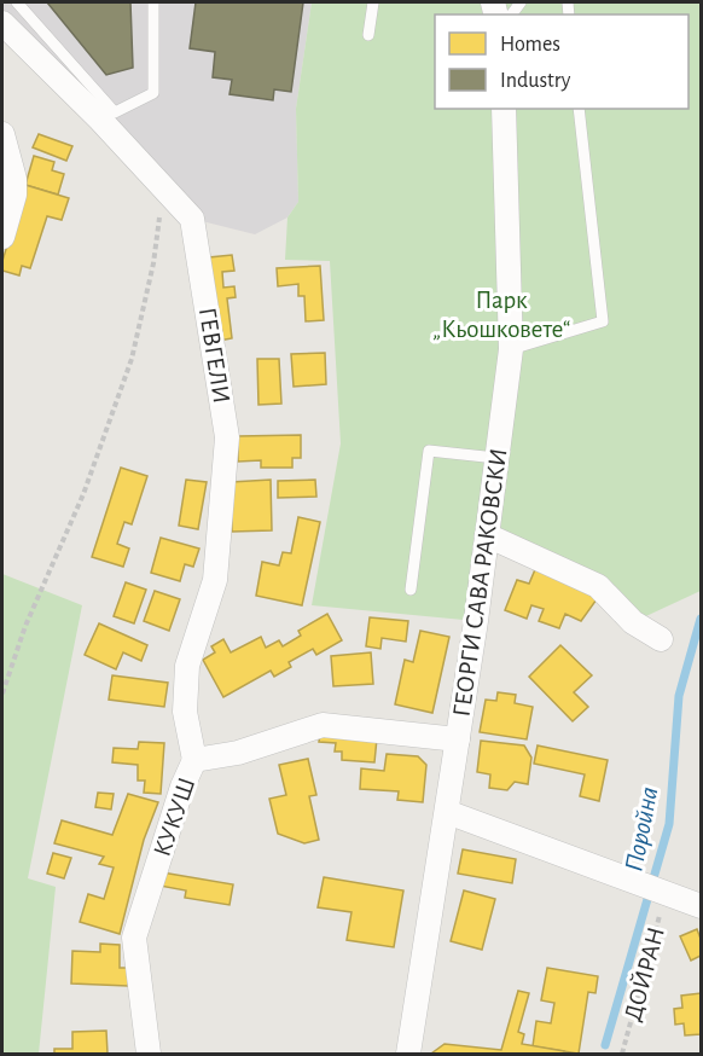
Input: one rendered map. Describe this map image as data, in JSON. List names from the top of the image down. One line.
{"streets":{"street":["ГЕВГЕЛИ","ГЕОРГИ САВА РАКОВСКИ","КУКУШ"],"path":["ДОЙРАН"]},"crossings":[["ГЕВГЕЛИ","КУКУШ"],["ГЕОРГИ САВА РАКОВСКИ","КУКУШ"]],"water":["Поройна"],"parks":["Парк „Кьошковете“"],"legend":["Homes","Industry"]}
